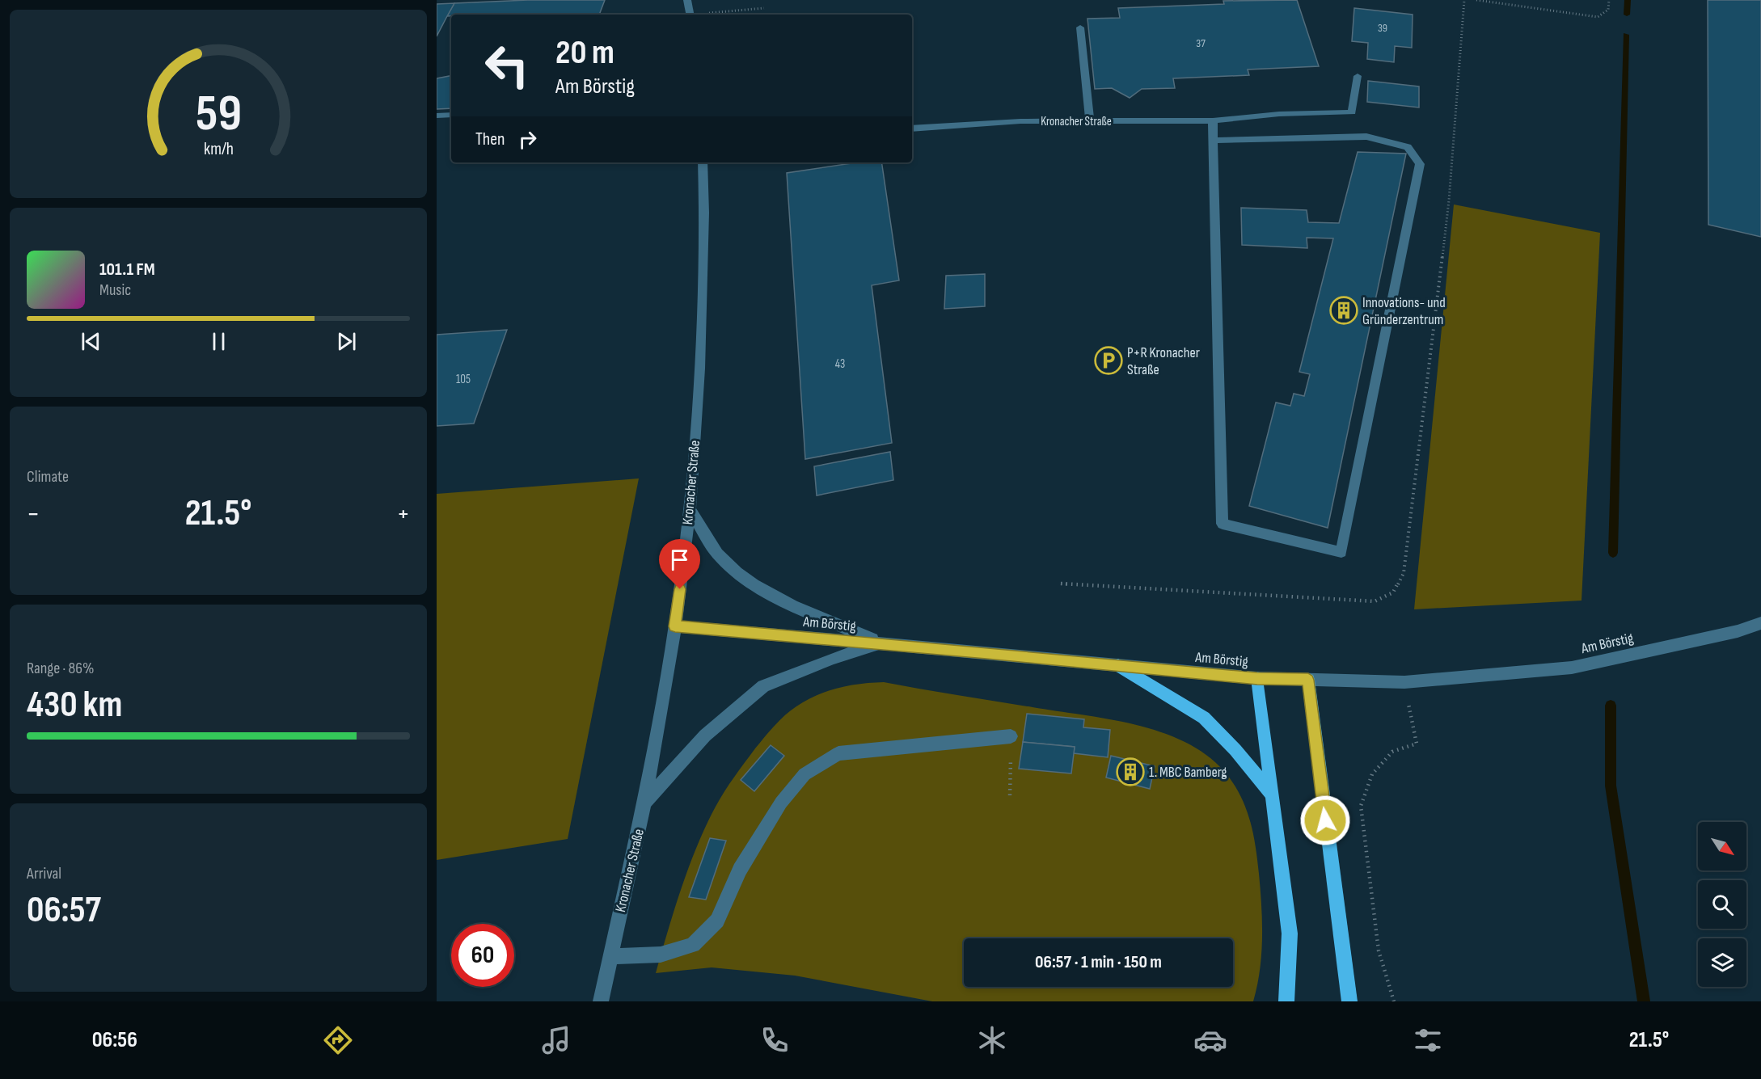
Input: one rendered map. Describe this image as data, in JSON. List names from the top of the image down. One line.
{"streets":{"street":["Kronacher Straße","Am Börstig"]},"crossings":[["Kronacher Straße","Am Börstig"]],"places":{"building":["Innovations- und Gründerzentrum","1. MBC Bamberg"],"parking":["P+R Kronacher Straße"]},"house_numbers":["39","37","43","105"],"north":"bottom right","page":{"turn":["20 m","Am Börstig"],"then":"Then","song":["101.1 FM","Music"],"tile":["Climate",["Range · 86%","430 km"],["Arrival","06:57"]],"heat":["−","21.5°","+"],"limit":"60","trip":"06:57 · 1 min · 150 m","tabs":["06:56","21.5°"],"gauge":["59","km/h"]}}
